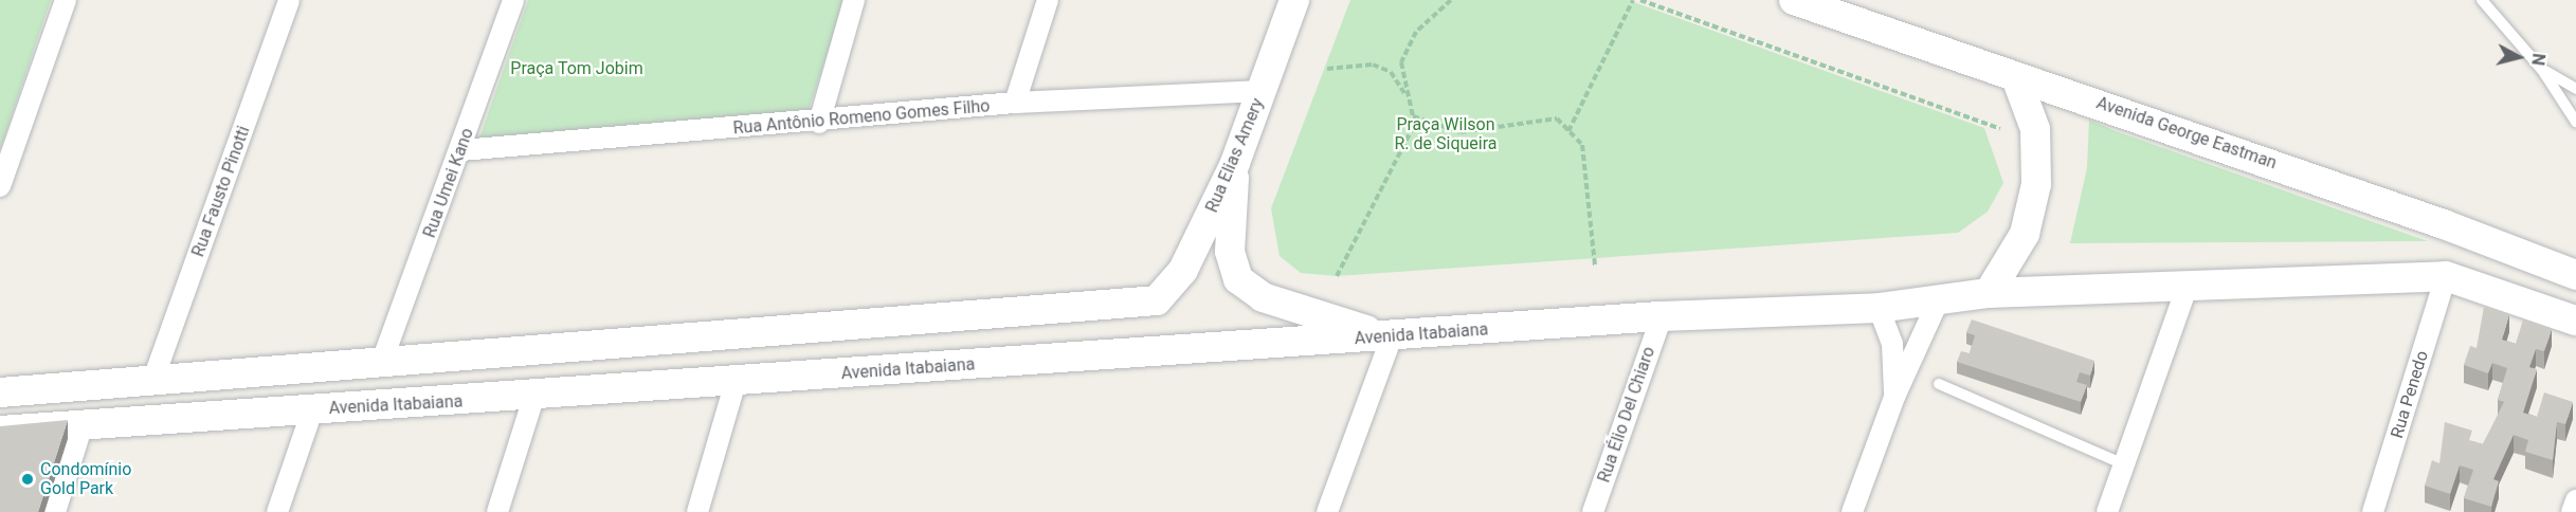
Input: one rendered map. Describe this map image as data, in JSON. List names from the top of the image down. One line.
{"streets":{"main road":["Avenida George Eastman","Rua Elias Amery","Avenida Itabaiana"],"street":["Rua Antônio Romeno Gomes Filho","Rua Umei Kano","Rua Fausto Pinotti","Rua Penedo","Rua Élio Del Chiaro"]},"crossings":[["Rua Antônio Romeno Gomes Filho","Rua Elias Amery"],["Rua Antônio Romeno Gomes Filho","Rua Umei Kano"],["Rua Elias Amery","Rua Umei Kano"],["Avenida Itabaiana","Rua Élio Del Chiaro"]],"parks":["Praça Tom Jobim","Praça Wilson R. de Siqueira"],"places":["Condomínio Gold Park"],"north":"right"}
